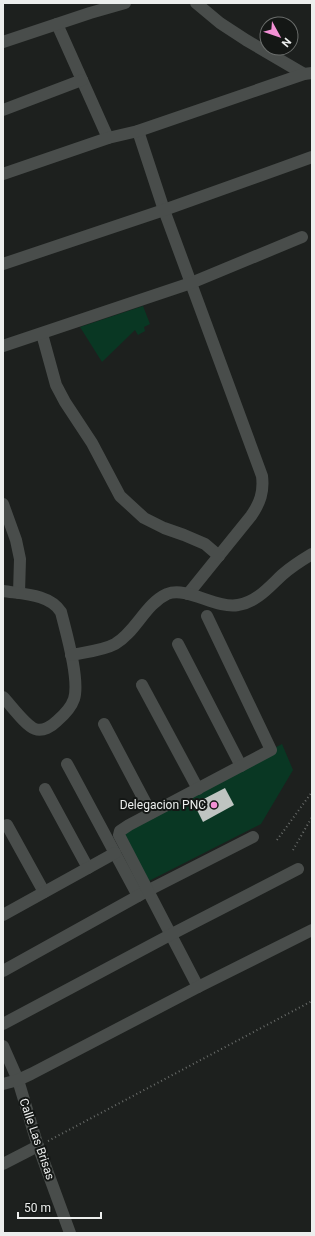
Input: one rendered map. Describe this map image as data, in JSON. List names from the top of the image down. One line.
{"streets":{"street":["Calle Las Brisas"]},"places":["Delegacion PNC"],"scale_bar":"50 m","north":"bottom right"}
